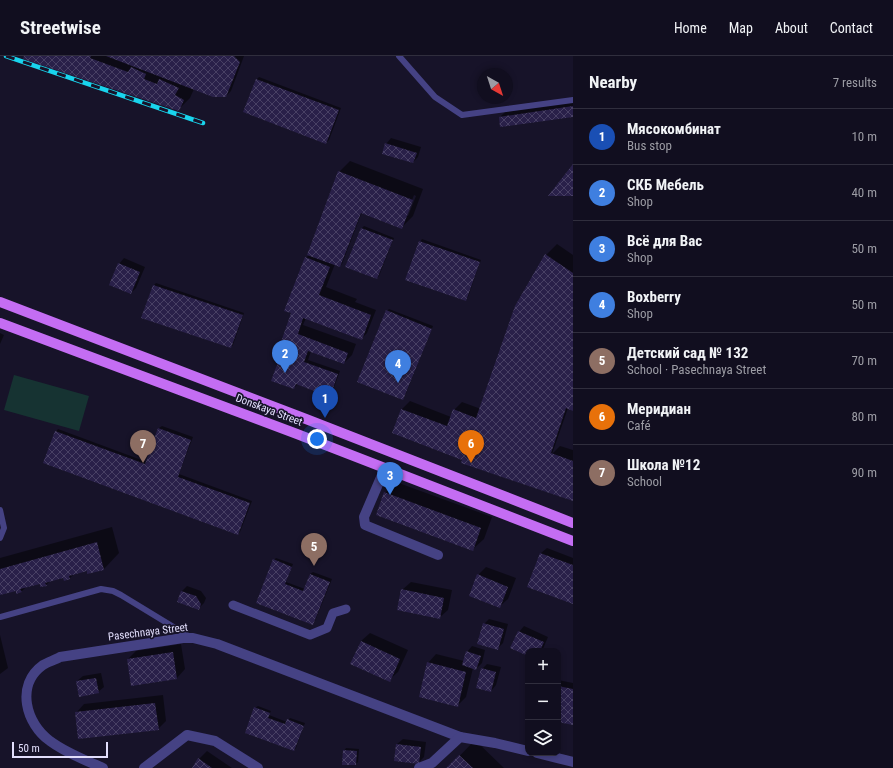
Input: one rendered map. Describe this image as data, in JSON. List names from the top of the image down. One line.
{"streets":{"main road":["Donskaya Street"],"street":["Pasechnaya Street"]},"scale_bar":"50 m","north":"bottom right","page":{"header":"Streetwise","nav":["Home","Map","About","Contact"],"heading":["Nearby","7 results"],"list":[{"mark":"1","name":"Мясокомбинат","note":"Bus stop","value":"10 m"},{"mark":"2","name":"СКБ Мебель","note":"Shop","value":"40 m"},{"mark":"3","name":"Всё для Вас","note":"Shop","value":"50 m"},{"mark":"4","name":"Boxberry","note":"Shop","value":"50 m"},{"mark":"5","name":"Детский сад № 132","note":"School · Pasechnaya Street","value":"70 m"},{"mark":"6","name":"Меридиан","note":"Café","value":"80 m"},{"mark":"7","name":"Школа №12","note":"School","value":"90 m"}],"pins":["2","4","1","6","7","3","5"],"map_buttons":["+","−"],"scale":"50 m"}}
